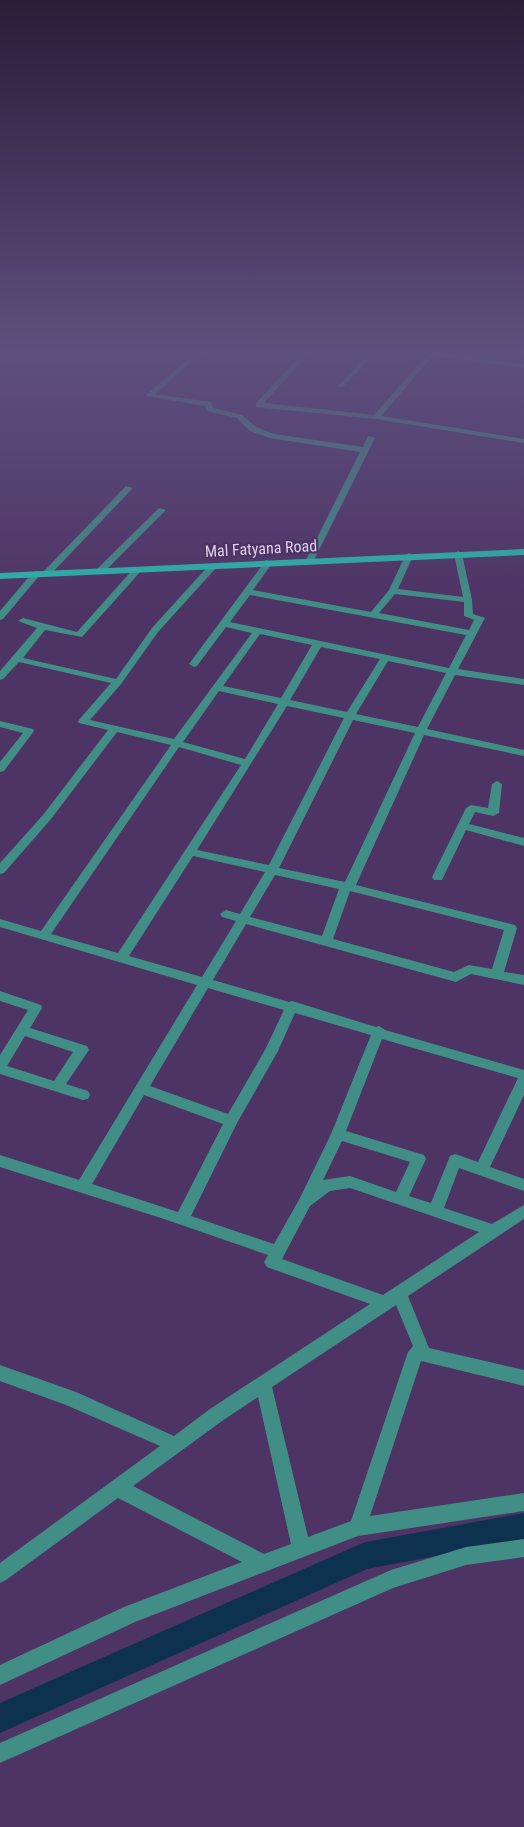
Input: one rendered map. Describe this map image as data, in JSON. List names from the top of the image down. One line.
{"streets":{"main road":["Mal Fatyana Road"]}}
